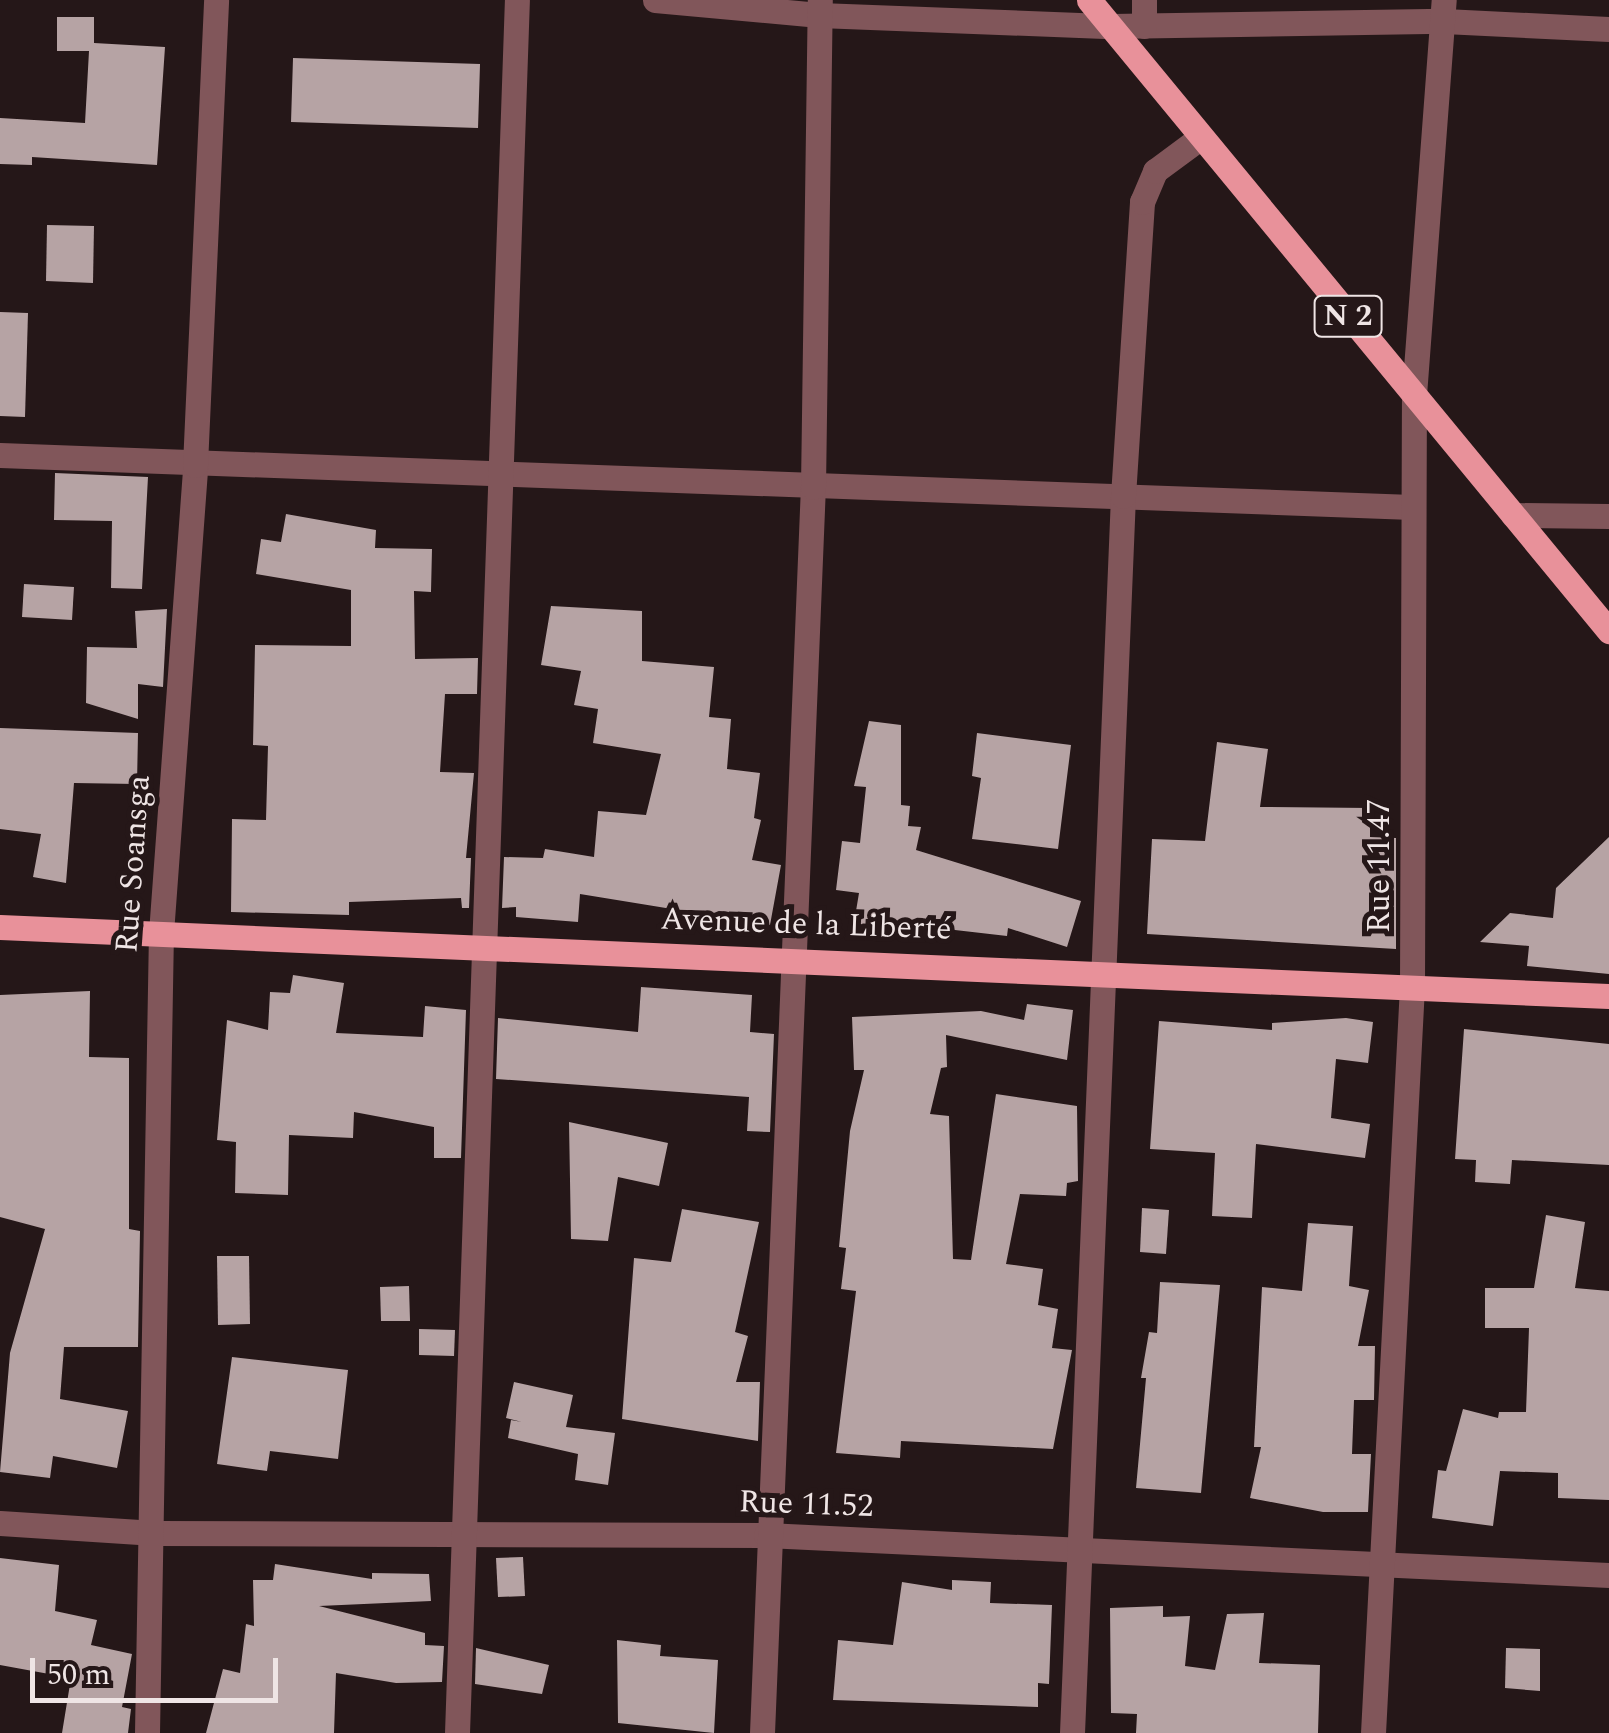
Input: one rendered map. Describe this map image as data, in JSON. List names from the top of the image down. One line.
{"streets":{"main road":["N 2","Avenue de la Liberté"],"street":["Rue Soansga","Rue 11.47","Rue 11.52"]},"crossings":[["N 2","Rue 11.47"],["Rue Soansga","Avenue de la Liberté"],["Rue Soansga","Rue 11.52"],["Rue 11.47","Avenue de la Liberté"],["Rue 11.47","Rue 11.52"]],"scale_bar":"50 m"}
